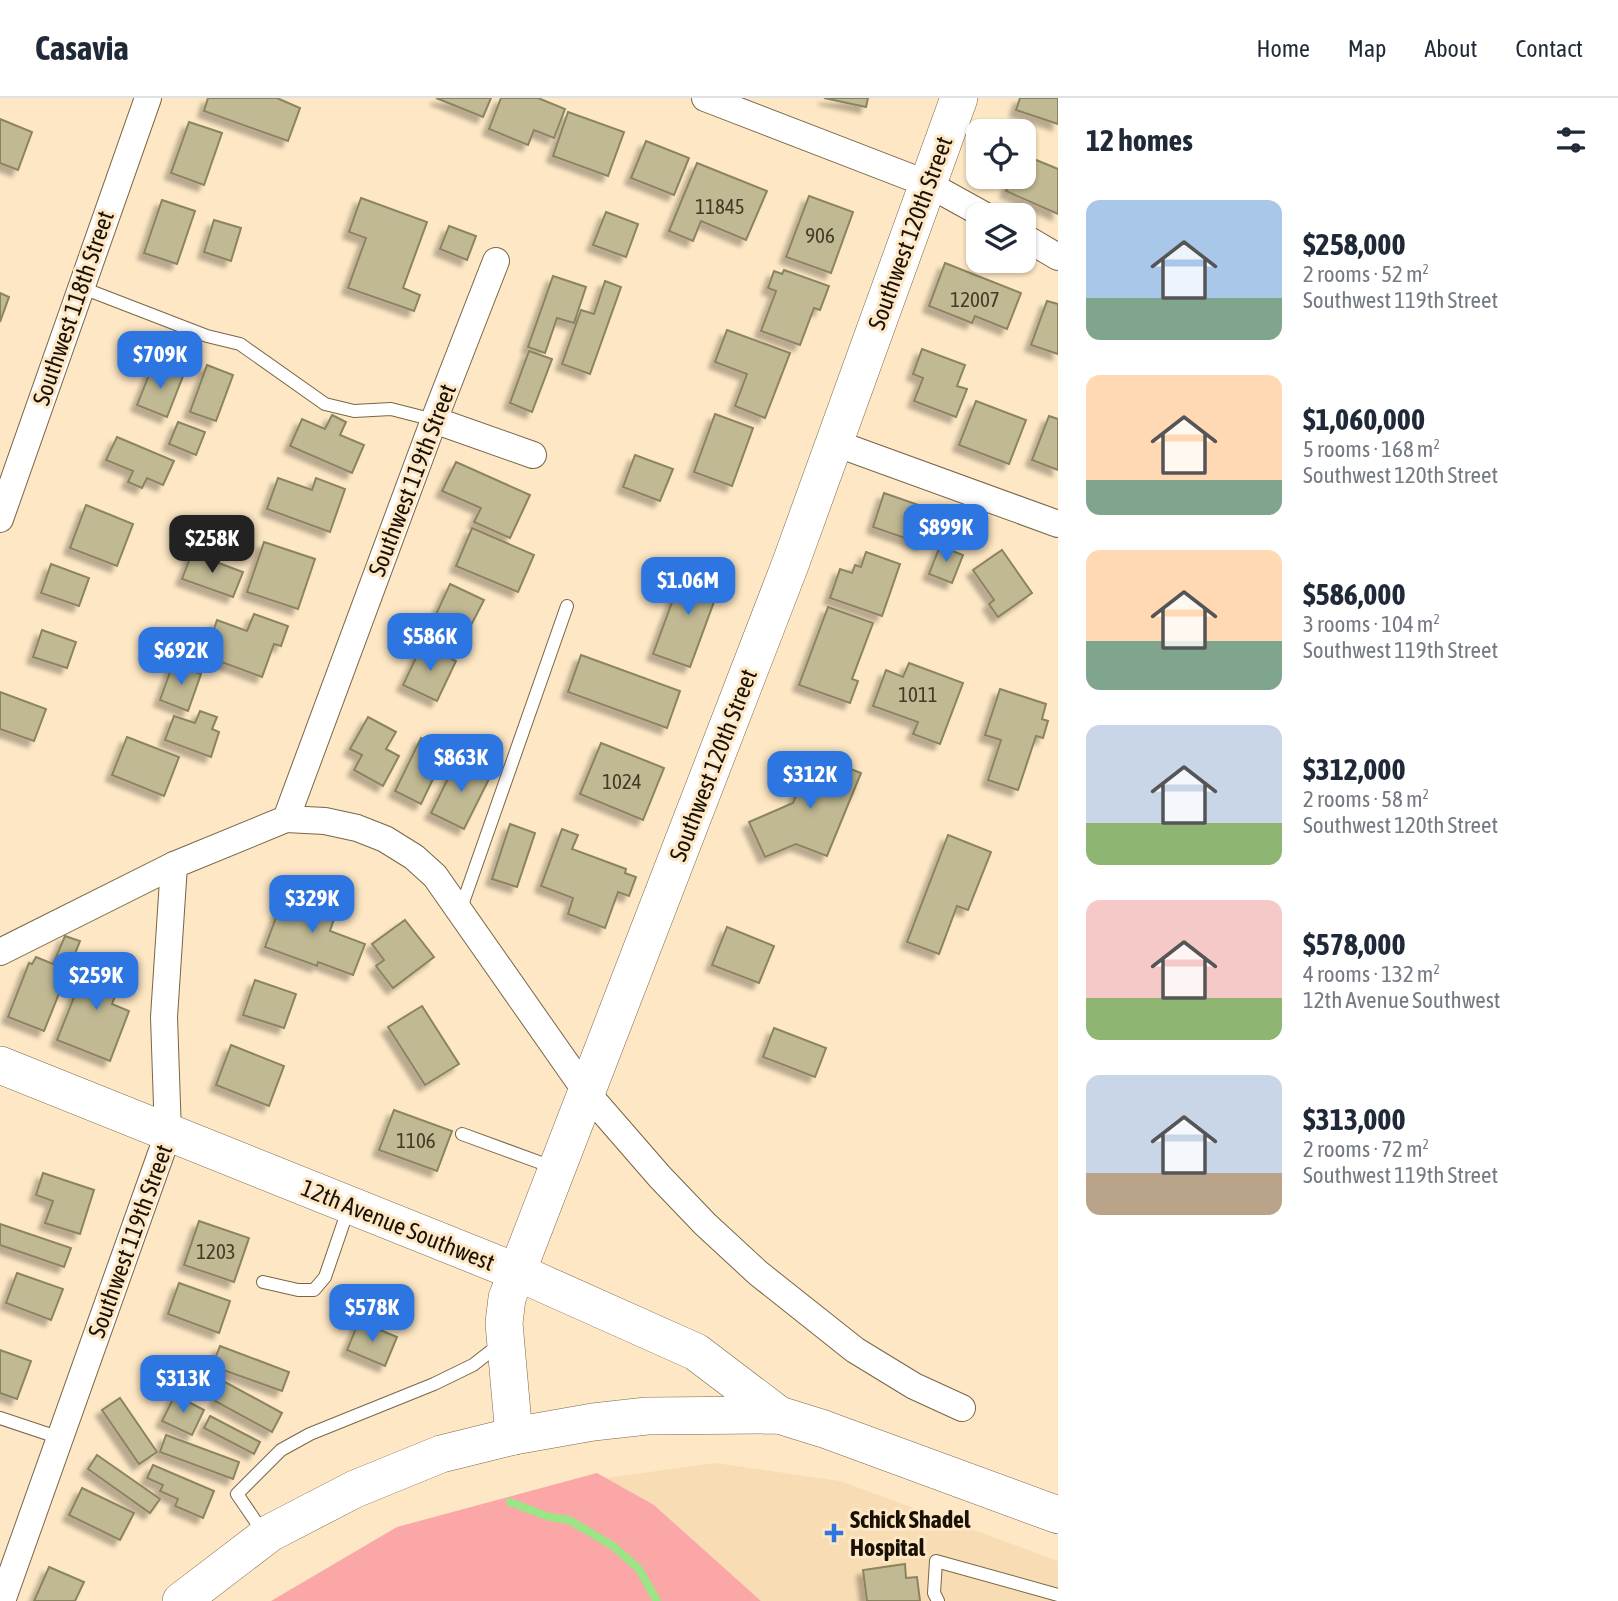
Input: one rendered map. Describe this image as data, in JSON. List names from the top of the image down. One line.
{"streets":{"street":["Southwest 120th Street","Southwest 118th Street","Southwest 119th Street","12th Avenue Southwest"]},"crossings":[["Southwest 120th Street","12th Avenue Southwest"],["Southwest 119th Street","12th Avenue Southwest"]],"places":{"health":["Schick Shadel Hospital"]},"house_numbers":["11845","906","12007","1011","1024","1106","1203"],"page":{"header":"Casavia","nav":["Home","Map","About","Contact"],"heading":"12 homes","list":[{"name":"$258,000","note":"2 rooms · 52 m² · Southwest 119th Street"},{"name":"$1,060,000","note":"5 rooms · 168 m² · Southwest 120th Street"},{"name":"$586,000","note":"3 rooms · 104 m² · Southwest 119th Street"},{"name":"$312,000","note":"2 rooms · 58 m² · Southwest 120th Street"},{"name":"$578,000","note":"4 rooms · 132 m² · 12th Avenue Southwest"},{"name":"$313,000","note":"2 rooms · 72 m² · Southwest 119th Street"}],"price":["$709K","$899K","$258K","$1.06M","$586K","$692K","$863K","$312K","$329K","$259K","$578K","$313K"]}}
